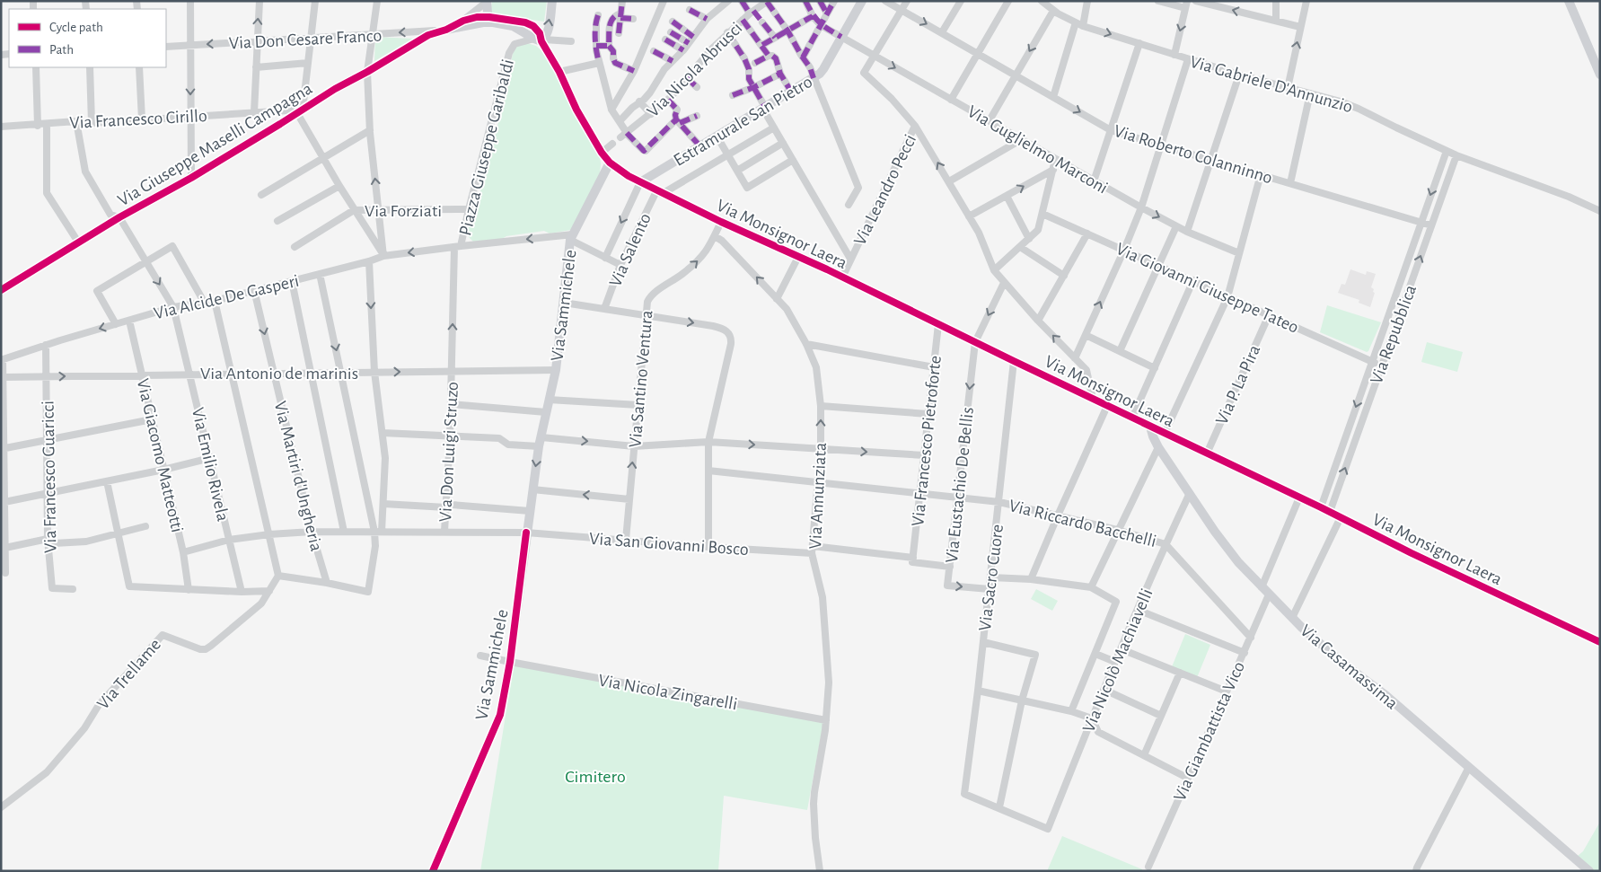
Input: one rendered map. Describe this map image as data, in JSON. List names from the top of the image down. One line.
{"streets":{"street":["Via Don Cesare Franco","Via Nicola Abrusci","Via Gabriele D'Annunzio","Via Francesco Cirillo","Estramurale San Pietro","Via Giuseppe Maselli Campagna","Piazza Giuseppe Garibaldi","Via Guglielmo Marconi","Via Roberto Colanninno","Via Leandro Pecci","Via Forziati","Via Monsignor Laera","Via Salento","Via Giovanni Giuseppe Tateo","Via Alcide De Gasperi","Via Sammichele","Via Repubblica","Via Antonio de marinis","Via Santino Ventura","Via P. La Pira","Via Francesco Pietroforte","Via Don Luigi Struzo","Via Giacomo Matteotti","Via Emilio Rivela","Via Martiri d'Ungheria","Via Francesco Guaricci","Via Eustachio De Bellis","Via Annunziata","Via Riccardo Bacchelli","Via San Giovanni Bosco","Via Sacro Cuore","Via Nicolò Machiavelli","Via Casamassima","Via Trellame","Via Nicola Zingarelli","Via Giambattista Vico"]},"crossings":[["Via Don Cesare Franco","Via Giuseppe Maselli Campagna"],["Via Gabriele D'Annunzio","Via Repubblica"],["Via Francesco Cirillo","Via Giuseppe Maselli Campagna"],["Via Francesco Cirillo","Via Emilio Rivela"],["Estramurale San Pietro","Via Guglielmo Marconi"],["Estramurale San Pietro","Via Monsignor Laera"],["Via Giuseppe Maselli Campagna","Via Emilio Rivela"],["Piazza Giuseppe Garibaldi","Via Forziati"],["Piazza Giuseppe Garibaldi","Via Alcide De Gasperi"],["Piazza Giuseppe Garibaldi","Via Sammichele"],["Piazza Giuseppe Garibaldi","Via Don Luigi Struzo"],["Via Roberto Colanninno","Via Repubblica"],["Via Leandro Pecci","Via Monsignor Laera"],["Via Monsignor Laera","Via Salento"],["Via Monsignor Laera","Via Repubblica"],["Via Monsignor Laera","Via Santino Ventura"],["Via Monsignor Laera","Via P. La Pira"],["Via Monsignor Laera","Via Francesco Pietroforte"],["Via Monsignor Laera","Via Eustachio De Bellis"],["Via Monsignor Laera","Via Sacro Cuore"],["Via Monsignor Laera","Via Casamassima"],["Via Giovanni Giuseppe Tateo","Via Repubblica"],["Via Giovanni Giuseppe Tateo","Via P. La Pira"],["Via Alcide De Gasperi","Via Don Luigi Struzo"],["Via Alcide De Gasperi","Via Giacomo Matteotti"],["Via Alcide De Gasperi","Via Emilio Rivela"],["Via Alcide De Gasperi","Via Martiri d'Ungheria"],["Via Alcide De Gasperi","Via Francesco Guaricci"],["Via Sammichele","Via Antonio de marinis"],["Via Sammichele","Via San Giovanni Bosco"],["Via Sammichele","Via Nicola Zingarelli"],["Via Antonio de marinis","Via Don Luigi Struzo"],["Via Antonio de marinis","Via Giacomo Matteotti"],["Via Antonio de marinis","Via Emilio Rivela"],["Via Antonio de marinis","Via Martiri d'Ungheria"],["Via Antonio de marinis","Via Francesco Guaricci"],["Via Santino Ventura","Via Annunziata"],["Via Santino Ventura","Via San Giovanni Bosco"],["Via Francesco Pietroforte","Via Riccardo Bacchelli"],["Via Francesco Pietroforte","Via San Giovanni Bosco"],["Via Don Luigi Struzo","Via San Giovanni Bosco"],["Via Giacomo Matteotti","Via San Giovanni Bosco"],["Via Emilio Rivela","Via San Giovanni Bosco"],["Via Martiri d'Ungheria","Via San Giovanni Bosco"],["Via Eustachio De Bellis","Via Riccardo Bacchelli"],["Via Eustachio De Bellis","Via San Giovanni Bosco"],["Via Eustachio De Bellis","Via Sacro Cuore"],["Via Annunziata","Via Riccardo Bacchelli"],["Via Annunziata","Via San Giovanni Bosco"],["Via Annunziata","Via Nicola Zingarelli"],["Via Riccardo Bacchelli","Via Sacro Cuore"],["Via Riccardo Bacchelli","Via Nicolò Machiavelli"],["Via Sacro Cuore","Via Nicolò Machiavelli"],["Via Nicolò Machiavelli","Via Casamassima"],["Via Casamassima","Via Giambattista Vico"]],"one_way":["Via Don Cesare Franco","Via Santino Ventura","Via Don Luigi Struzo","Via Eustachio De Bellis"],"parks":["Cimitero"],"legend":["Cycle path","Path"]}
